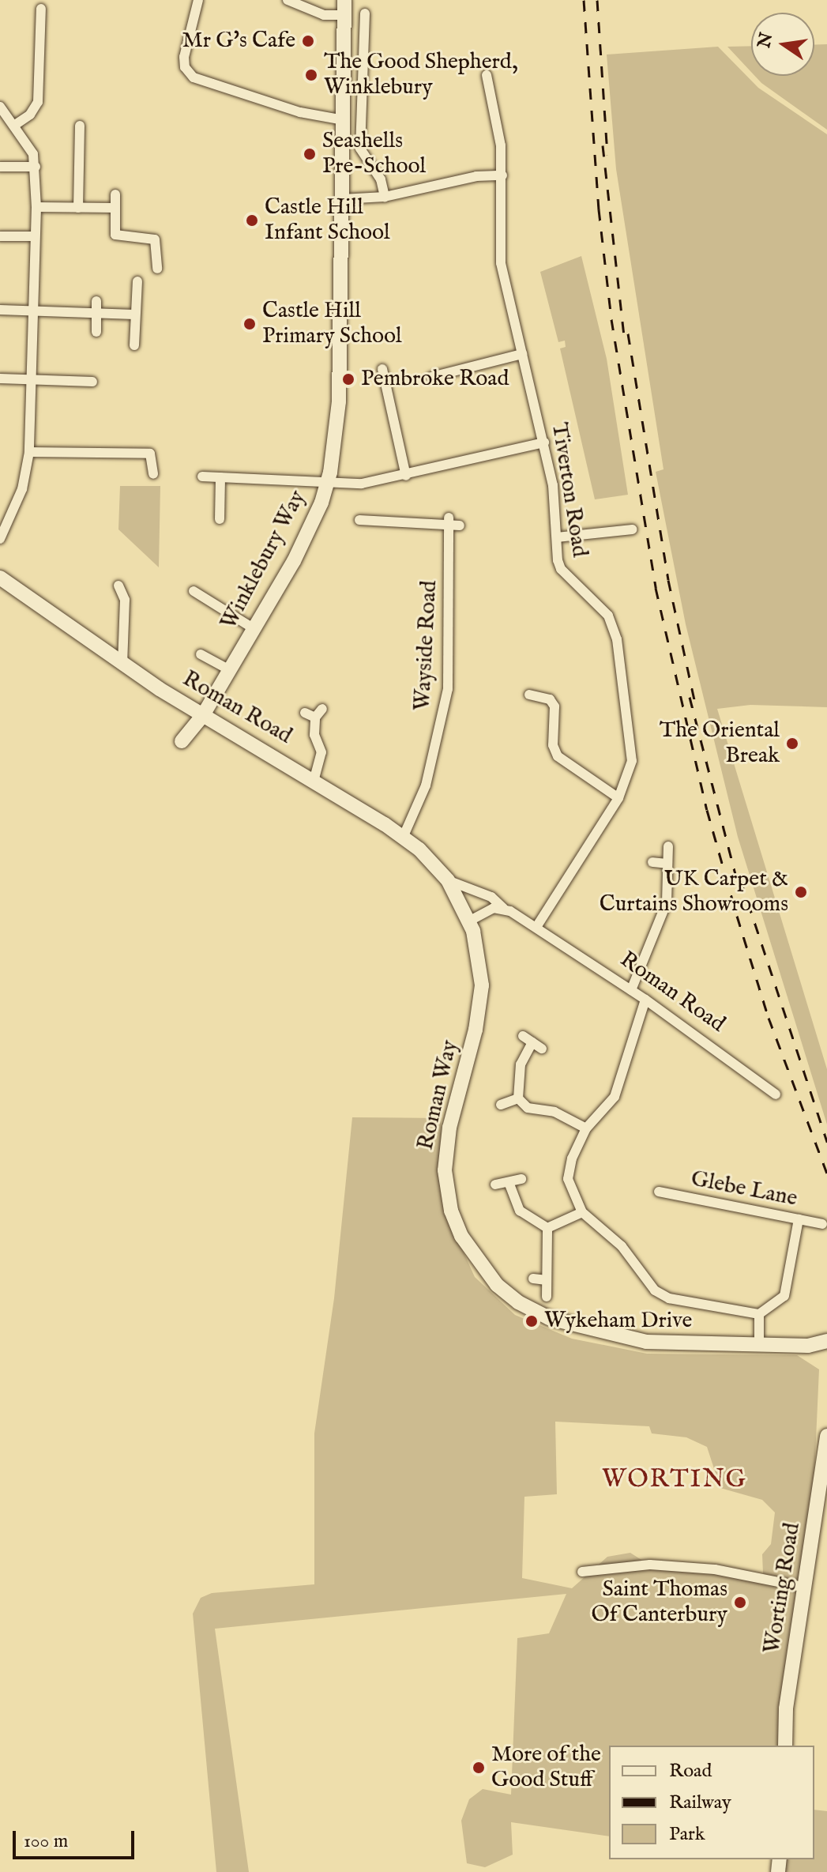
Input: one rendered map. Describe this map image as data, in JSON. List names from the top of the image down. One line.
{"streets":{"street":["Tiverton Road","Winklebury Way","Wayside Road","Roman Road","Roman Way","Glebe Lane","Worting Road"]},"crossings":[["Tiverton Road","Roman Road"],["Winklebury Way","Roman Road"],["Wayside Road","Roman Road"],["Roman Road","Roman Way"]],"districts":["WORTING"],"places":["Mr G's Cafe","The Good Shepherd, Winklebury","Seashells Pre-School","Castle Hill Infant School","Castle Hill Primary School","Pembroke Road","The Oriental Break","UK Carpet & Curtains Showrooms","Wykeham Drive","Saint Thomas Of Canterbury","More of the Good Stuff"],"legend":["Road","Railway","Park"],"scale_bar":"100 m","north":"left"}
